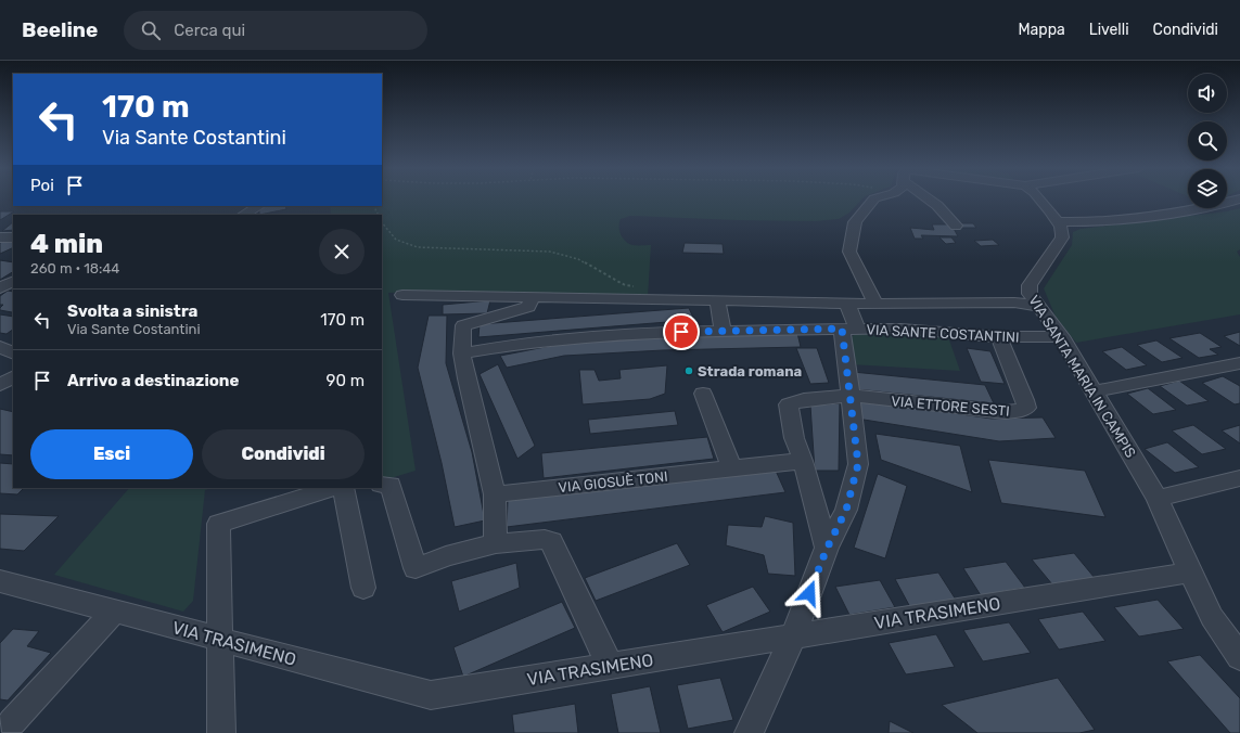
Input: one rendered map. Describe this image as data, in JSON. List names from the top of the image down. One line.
{"streets":{"street":["VIA SANTE COSTANTINI","VIA SANTA MARIA IN CAMPIS","VIA ETTORE SESTI","VIA GIOSUÈ TONI","VIA TRASIMENO"]},"crossings":[["VIA SANTE COSTANTINI","VIA SANTA MARIA IN CAMPIS"],["VIA SANTE COSTANTINI","VIA ETTORE SESTI"],["VIA SANTA MARIA IN CAMPIS","VIA TRASIMENO"]],"places":["Strada romana"],"page":{"header":"Beeline","search":"Cerca qui","nav":["Mappa","Livelli","Condividi"],"turn":["170 m","Via Sante Costantini"],"then":"Poi","heading":["4 min","260 m · 18:44"],"list":[{"name":"Svolta a sinistra","note":"Via Sante Costantini","value":"170 m"},{"name":"Arrivo a destinazione","value":"90 m"}],"buttons":["Esci","Condividi"]}}
